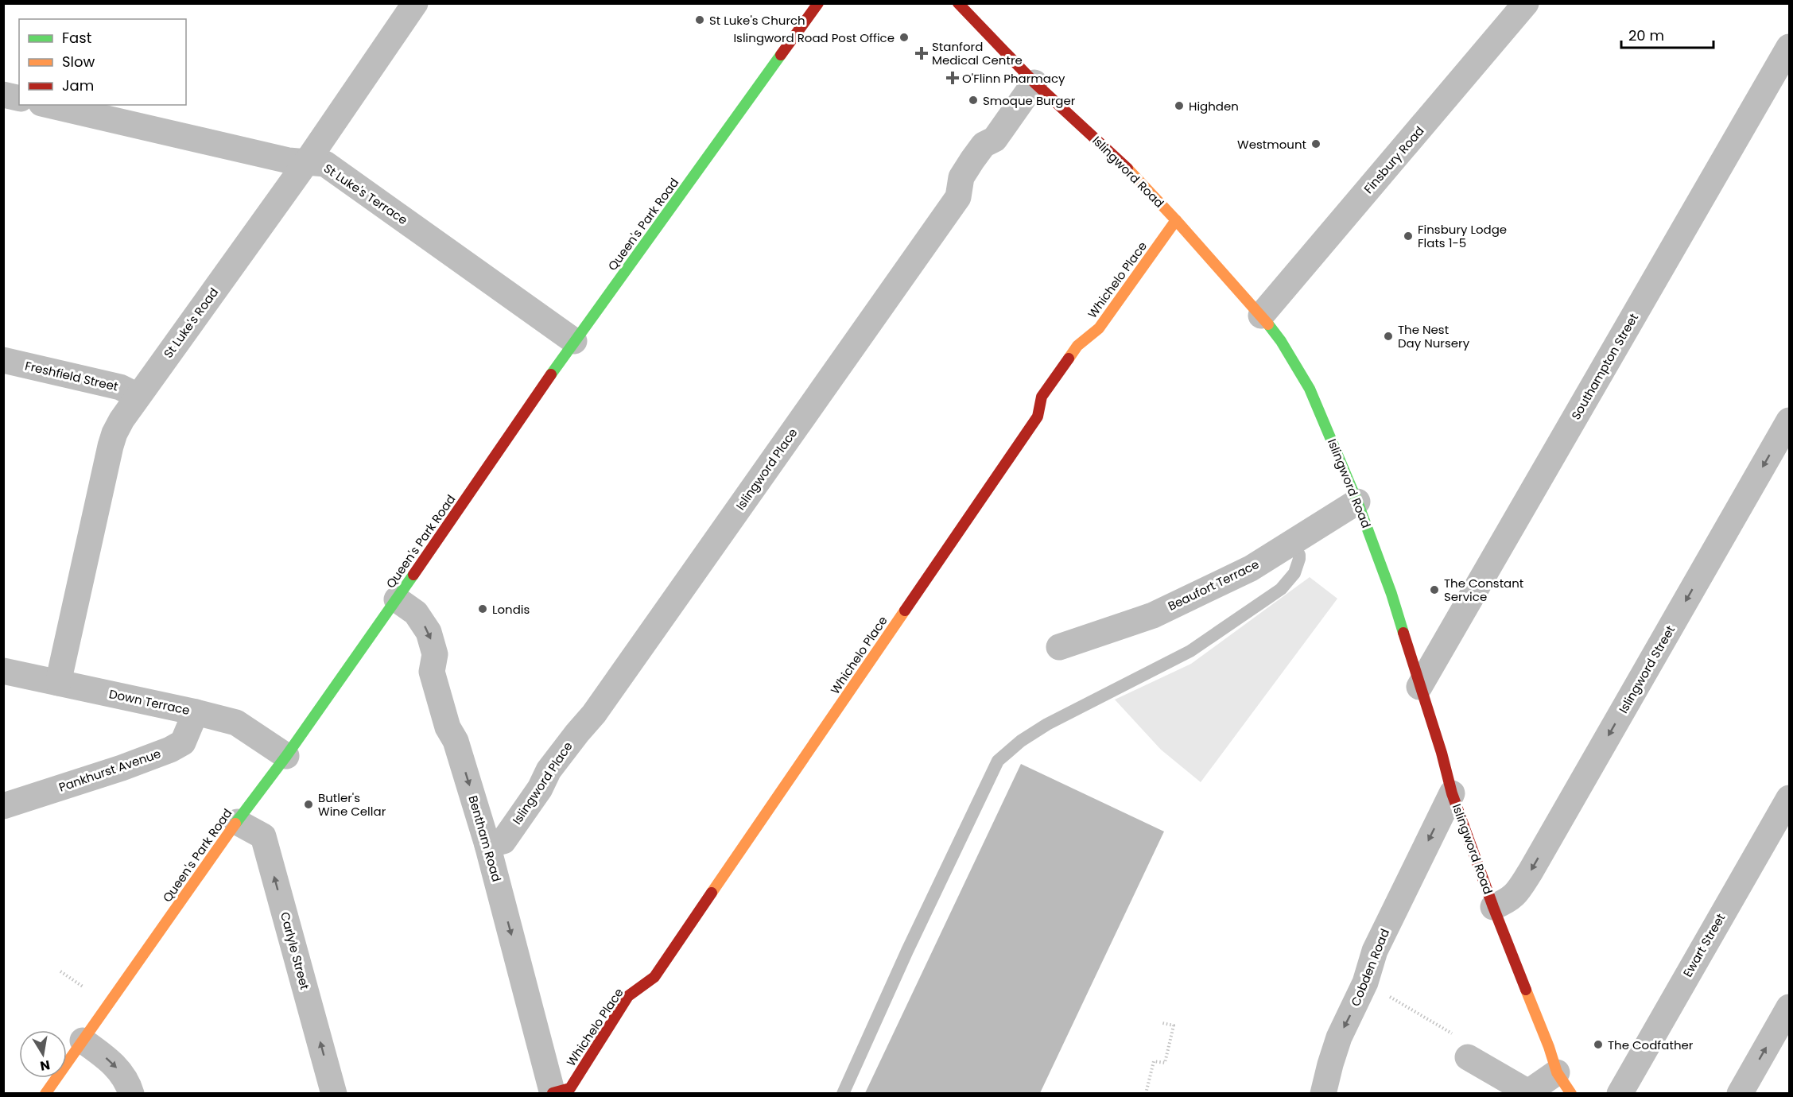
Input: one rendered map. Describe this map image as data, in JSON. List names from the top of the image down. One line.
{"streets":{"street":["Finsbury Road","Islingword Road","St Luke's Terrace","Queen's Park Road","Whichelo Place","St Luke's Road","Southampton Street","Freshfield Street","Islingword Place","Beaufort Terrace","Islingword Street","Down Terrace","Pankhurst Avenue","Bentham Road","Ewart Street","Carlyle Street","Cobden Road"]},"crossings":[["Finsbury Road","Islingword Road"],["Islingword Road","Whichelo Place"],["Islingword Road","Southampton Street"],["Islingword Road","Islingword Place"],["Islingword Road","Beaufort Terrace"],["Islingword Road","Islingword Street"],["Islingword Road","Cobden Road"],["St Luke's Terrace","Queen's Park Road"],["St Luke's Terrace","St Luke's Road"],["Queen's Park Road","Down Terrace"],["Queen's Park Road","Bentham Road"],["Queen's Park Road","Carlyle Street"],["Whichelo Place","Bentham Road"],["St Luke's Road","Freshfield Street"],["St Luke's Road","Down Terrace"],["Islingword Place","Bentham Road"],["Down Terrace","Pankhurst Avenue"]],"one_way":["Islingword Street","Bentham Road","Carlyle Street","Cobden Road"],"places":{"other":["St Luke's Church","Islingword Road Post Office","Smoque Burger","Highden","Westmount","Finsbury Lodge Flats 1-5","The Nest Day Nursery","The Constant Service","Londis","Butler's Wine Cellar","The Codfather"],"health":["Stanford Medical Centre","O'Flinn Pharmacy"]},"legend":["Fast","Slow","Jam"],"scale_bar":"20 m","north":"bottom"}
